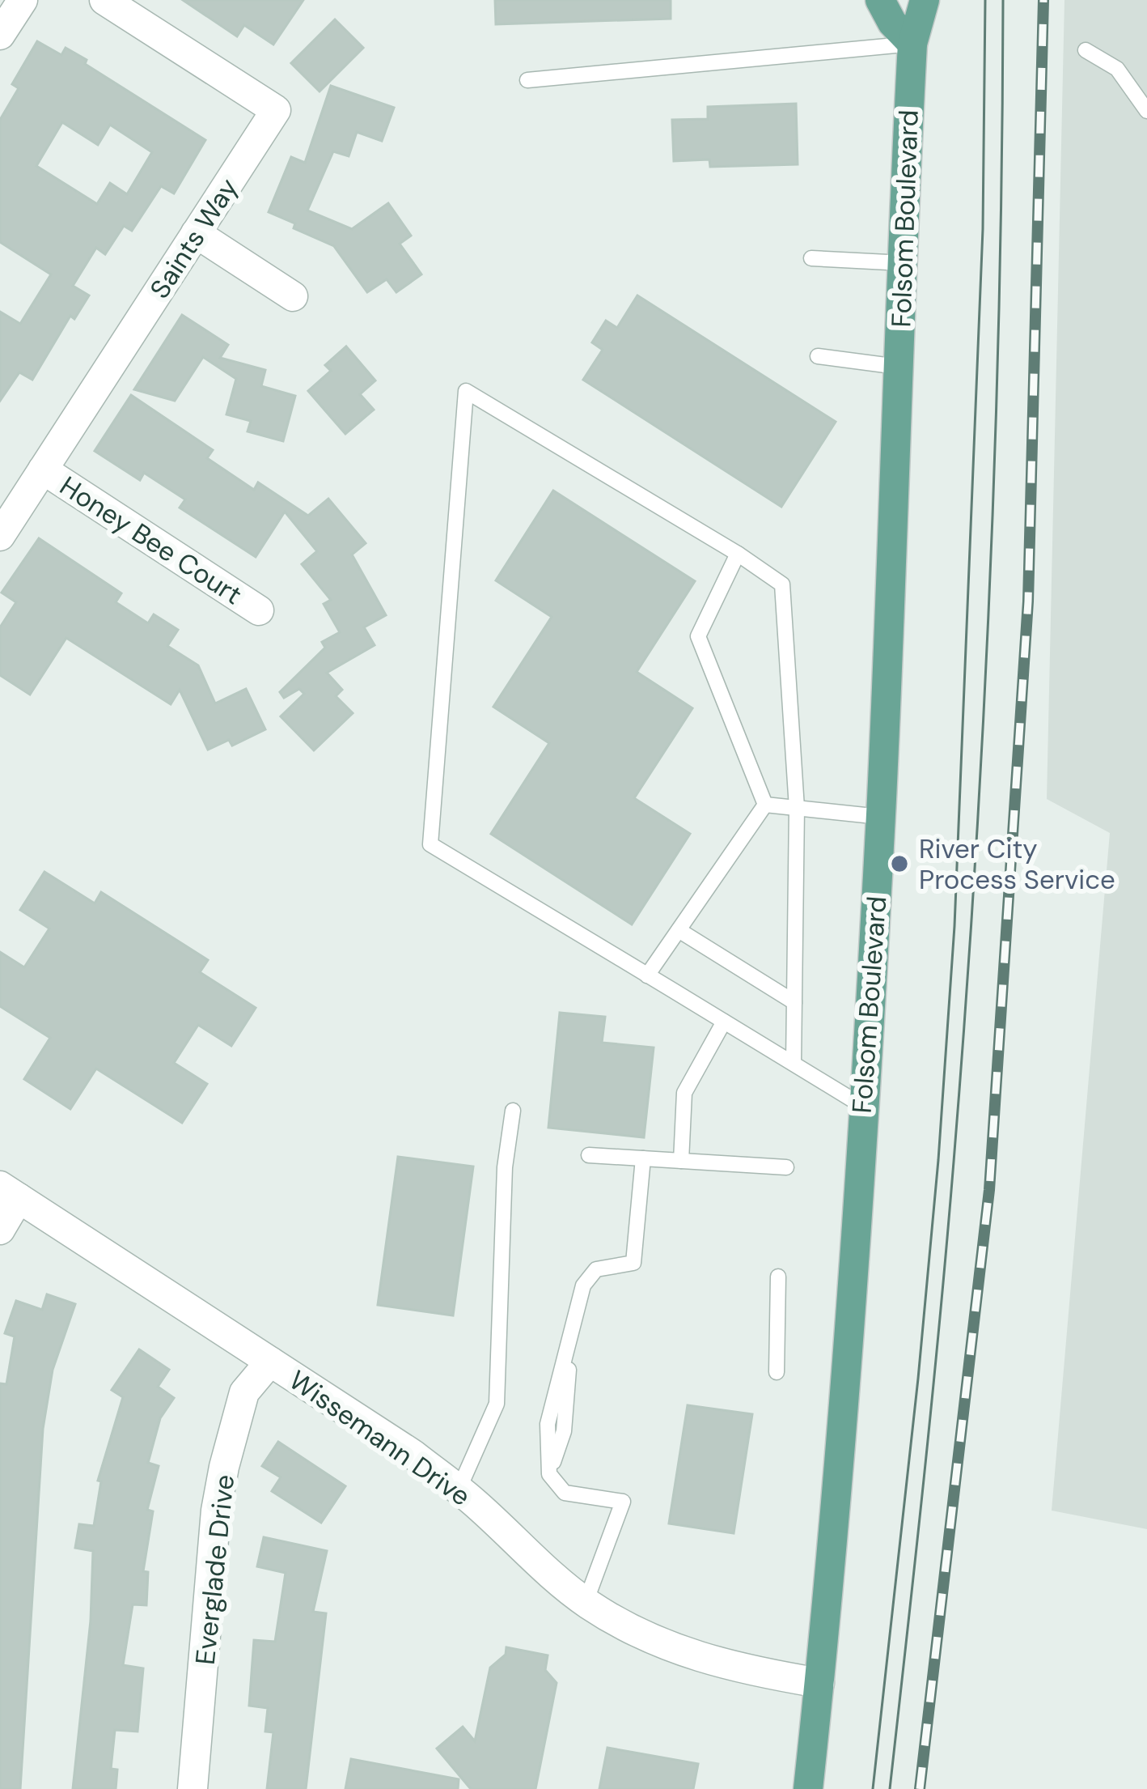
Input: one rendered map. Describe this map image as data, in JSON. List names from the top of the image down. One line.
{"streets":{"main road":["Folsom Boulevard"],"street":["Saints Way","Honey Bee Court","Wissemann Drive","Everglade Drive"]},"crossings":[["Folsom Boulevard","Wissemann Drive"],["Saints Way","Honey Bee Court"],["Wissemann Drive","Everglade Drive"]],"places":["River City Process Service"]}
